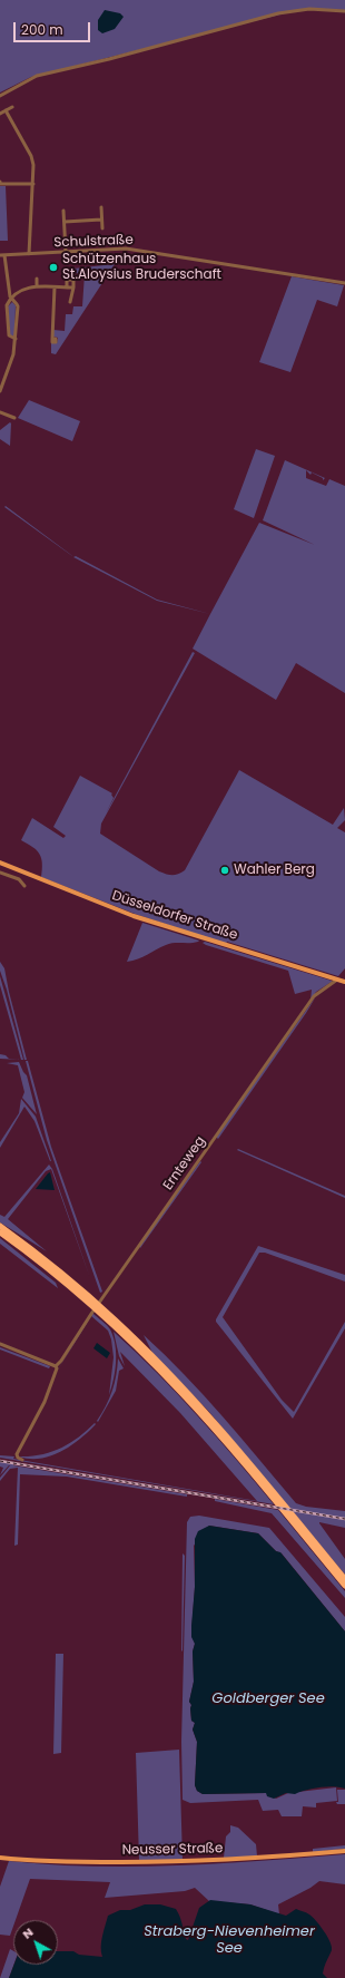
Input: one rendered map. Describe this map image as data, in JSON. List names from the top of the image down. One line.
{"streets":{"main road":["Düsseldorfer Straße","Neusser Straße"],"street":["Schulstraße","Ernteweg"]},"crossings":[["Düsseldorfer Straße","Ernteweg"]],"water":["Goldberger See","Straberg-Nievenheimer See"],"places":["Schützenhaus St.Aloysius Bruderschaft","Wahler Berg"],"scale_bar":"200 m","north":"top left"}
